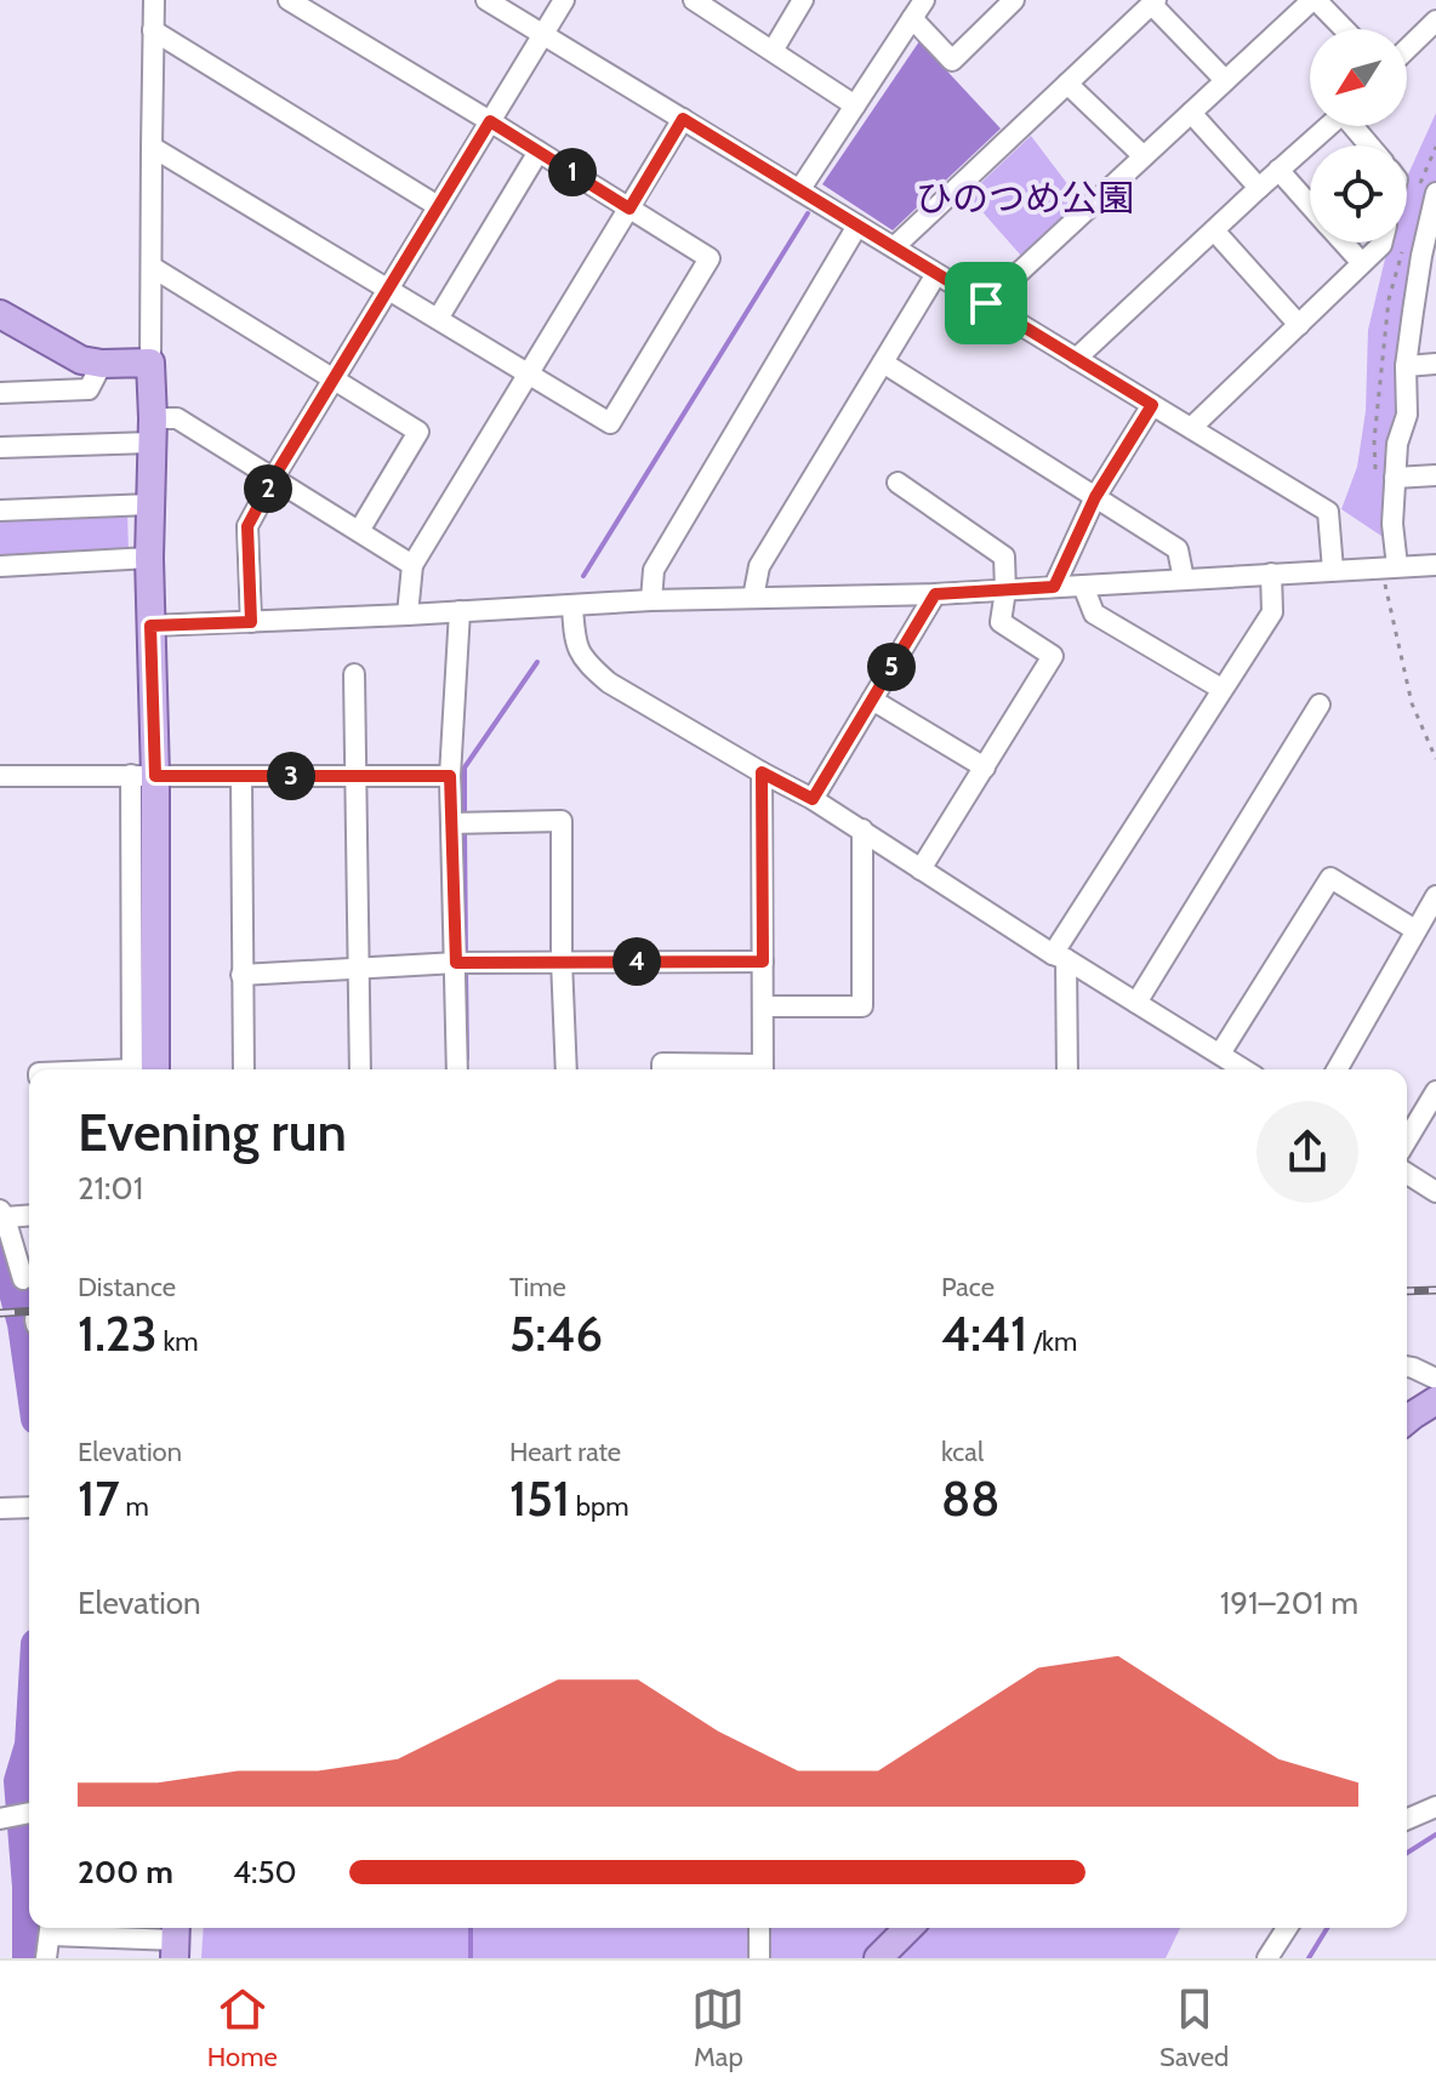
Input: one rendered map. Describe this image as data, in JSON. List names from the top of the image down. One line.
{"parks":["ひのつめ公園"],"north":"bottom left","page":{"pins":["1","2","5","3","4"],"heading":["Evening run","21:01"],"stats":[["Distance","1.23 km"],["Time","5:46"],["Pace","4:41 /km"],["Elevation","17 m"],["Heart rate","151 bpm"],["kcal","88"]],"chart":["Elevation","191–201 m"],"list":[{"name":"200 m","note":"4:50"}],"tabs":["Home","Map","Saved"]}}
